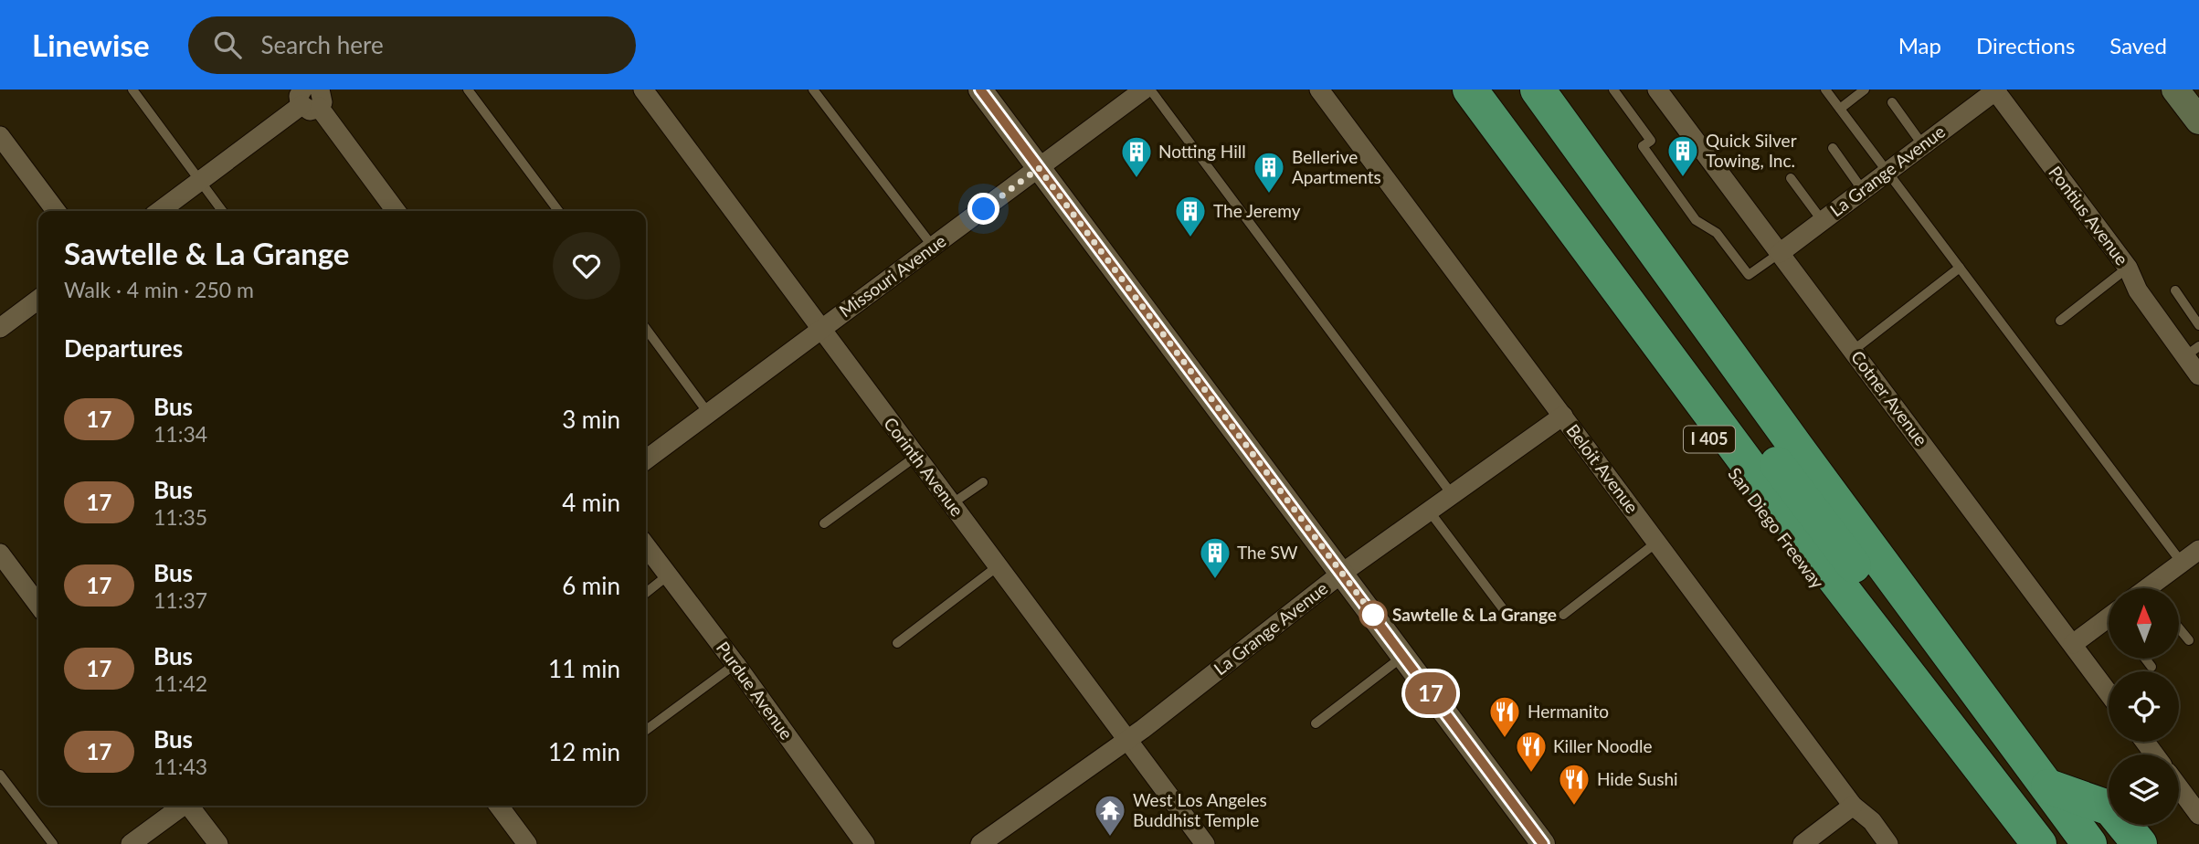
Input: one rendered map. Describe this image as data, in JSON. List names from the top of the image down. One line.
{"streets":{"highway":["I 405","San Diego Freeway"],"street":["La Grange Avenue","Pontius Avenue","Missouri Avenue","Cotner Avenue","Corinth Avenue","Beloit Avenue","Purdue Avenue"]},"crossings":[["La Grange Avenue","Pontius Avenue"],["La Grange Avenue","Cotner Avenue"],["La Grange Avenue","Corinth Avenue"],["La Grange Avenue","Beloit Avenue"],["Missouri Avenue","Corinth Avenue"]],"places":{"building":["Quick Silver Towing, Inc.","Notting Hill","Bellerive Apartments","The Jeremy","The SW"],"other":["Sawtelle & La Grange"],"restaurant":["Hermanito","Killer Noodle","Hide Sushi"],"temple":["West Los Angeles Buddhist Temple"]},"lines":["bus line 17"],"north":"top","page":{"header":"Linewise","search":"Search here","nav":["Map","Directions","Saved"],"on_map":"17","heading":[["Sawtelle & La Grange","Walk · 4 min · 250 m"],"Departures"],"list":[{"mark":"17","name":"Bus","note":"11:34","value":"3 min"},{"mark":"17","name":"Bus","note":"11:35","value":"4 min"},{"mark":"17","name":"Bus","note":"11:37","value":"6 min"},{"mark":"17","name":"Bus","note":"11:42","value":"11 min"},{"mark":"17","name":"Bus","note":"11:43","value":"12 min"}]}}
